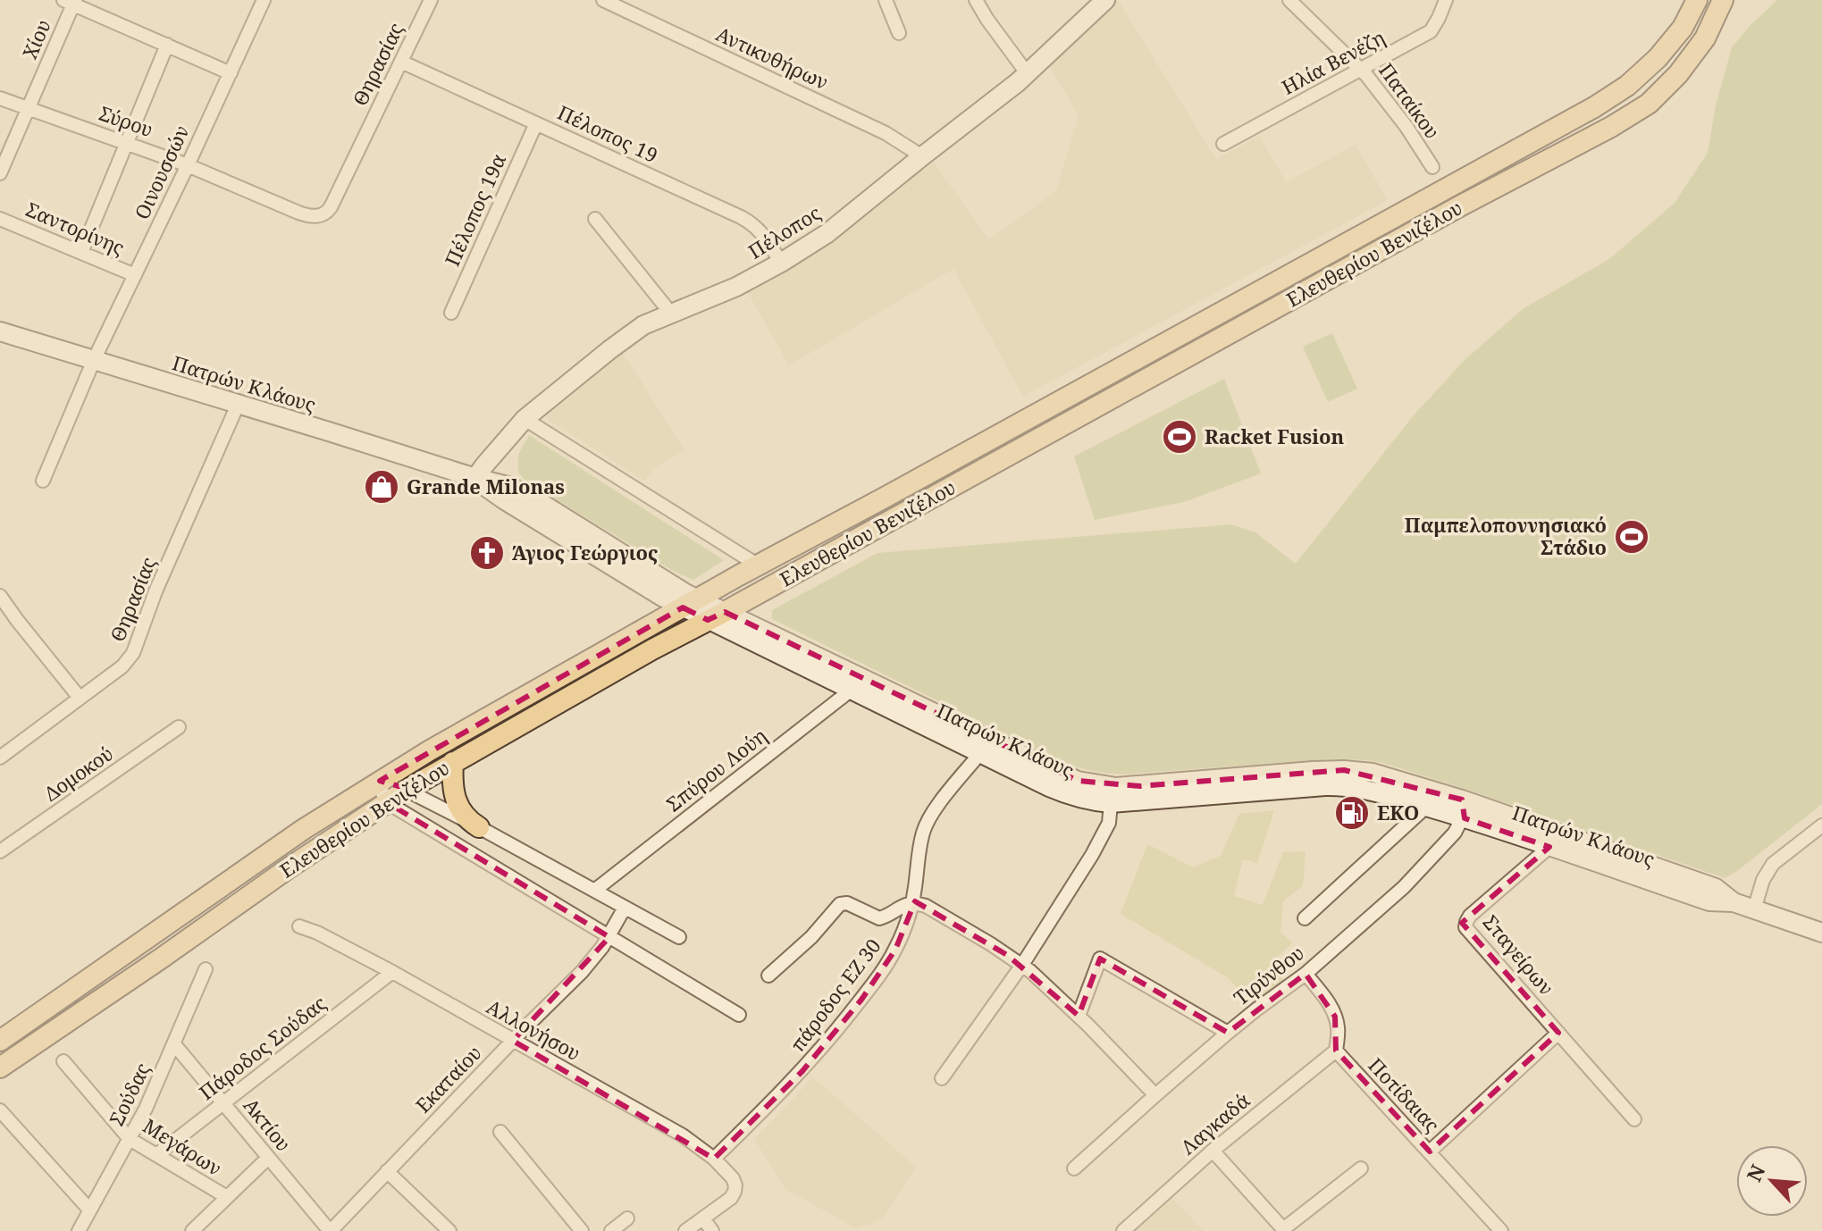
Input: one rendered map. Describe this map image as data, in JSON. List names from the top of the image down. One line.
{"streets":{"main road":["Πέλοπος","Ελευθερίου Βενιζέλου","Πατρών Κλάους"],"street":["Χίου","Αντικυθήρων","Ηλία Βενέζη","Θηρασίας","Παταίκου","Σύρου","Πέλοπος 19","Οινουσσών","Πέλοπος 19α","Σαντορίνης","Σπύρου Λούη","Δομοκού","Σταγείρων","Τιρύνθου","πάροδος ΕΖ 30","Αλλονήσου","Πάροδος Σούδας","Εκαταίου","Σούδας","Ποτίδαιας","Λαγκαδά","Ακτίου","Μεγάρων"]},"crossings":[["Χίου","Σύρου"],["Αντικυθήρων","Πέλοπος"],["Ηλία Βενέζη","Παταίκου"],["Θηρασίας","Σύρου"],["Θηρασίας","Πέλοπος 19"],["Θηρασίας","Πατρών Κλάους"],["Σύρου","Οινουσσών"],["Πέλοπος 19","Πέλοπος 19α"],["Πέλοπος 19","Πέλοπος"],["Οινουσσών","Σαντορίνης"],["Οινουσσών","Πατρών Κλάους"],["Πέλοπος","Πατρών Κλάους"],["Ελευθερίου Βενιζέλου","Πατρών Κλάους"],["Πατρών Κλάους","Σπύρου Λούη"],["Πατρών Κλάους","Σταγείρων"],["Πατρών Κλάους","Τιρύνθου"],["Πατρών Κλάους","πάροδος ΕΖ 30"],["πάροδος ΕΖ 30","Αλλονήσου"],["Αλλονήσου","Πάροδος Σούδας"],["Αλλονήσου","Εκαταίου"],["Πάροδος Σούδας","Ακτίου"],["Πάροδος Σούδας","Μεγάρων"],["Εκαταίου","Ακτίου"],["Σούδας","Ακτίου"],["Σούδας","Μεγάρων"],["Ποτίδαιας","Λαγκαδά"]],"places":{"sports":["Racket Fusion","Παμπελοποννησιακό Στάδιο"],"shop":["Grande Milonas"],"church":["Άγιος Γεώργιος"],"fuel station":["EKO"]},"north":"top left"}
